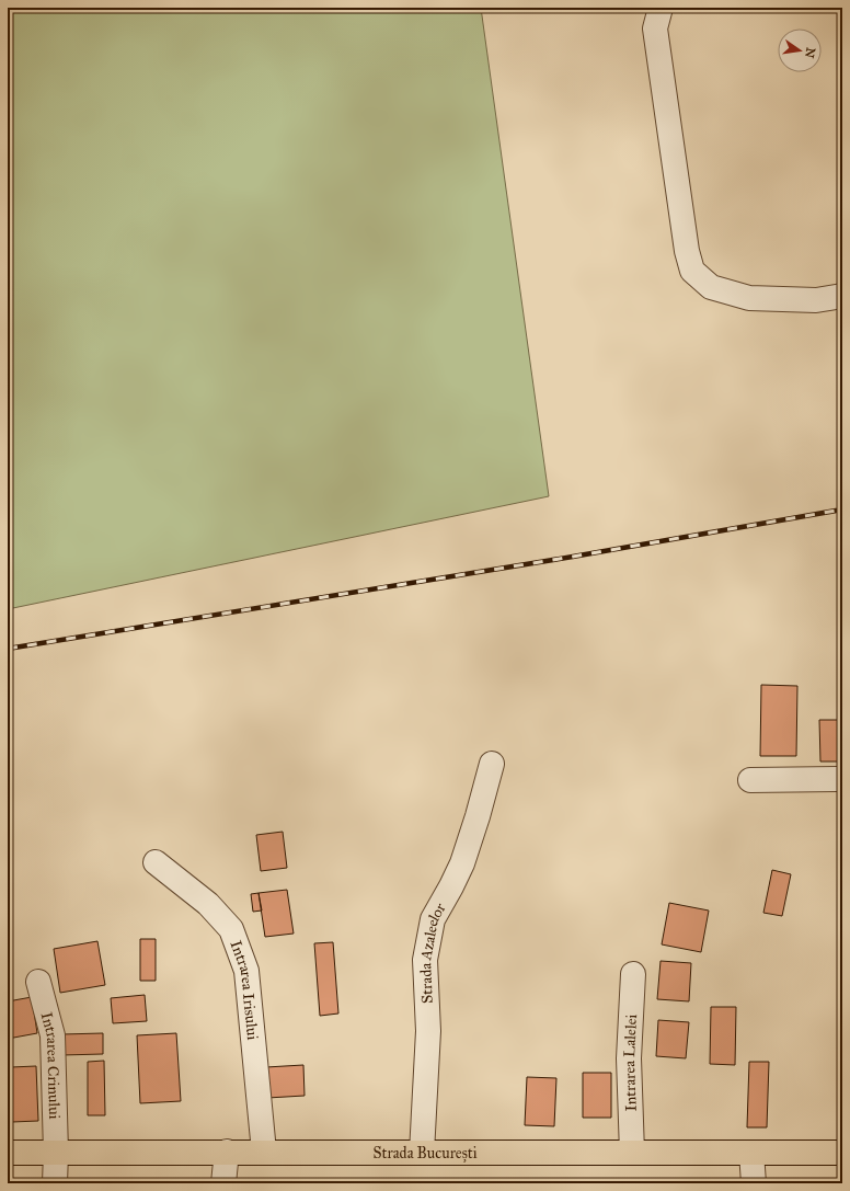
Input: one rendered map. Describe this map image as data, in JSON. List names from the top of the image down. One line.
{"streets":{"main road":["Strada București"],"street":["Strada Azaleelor","Intrarea Irisului","Intrarea Lalelei","Intrarea Crinului"]},"crossings":[["Strada Azaleelor","Strada București"],["Intrarea Irisului","Strada București"],["Intrarea Lalelei","Strada București"],["Intrarea Crinului","Strada București"]],"north":"right"}
